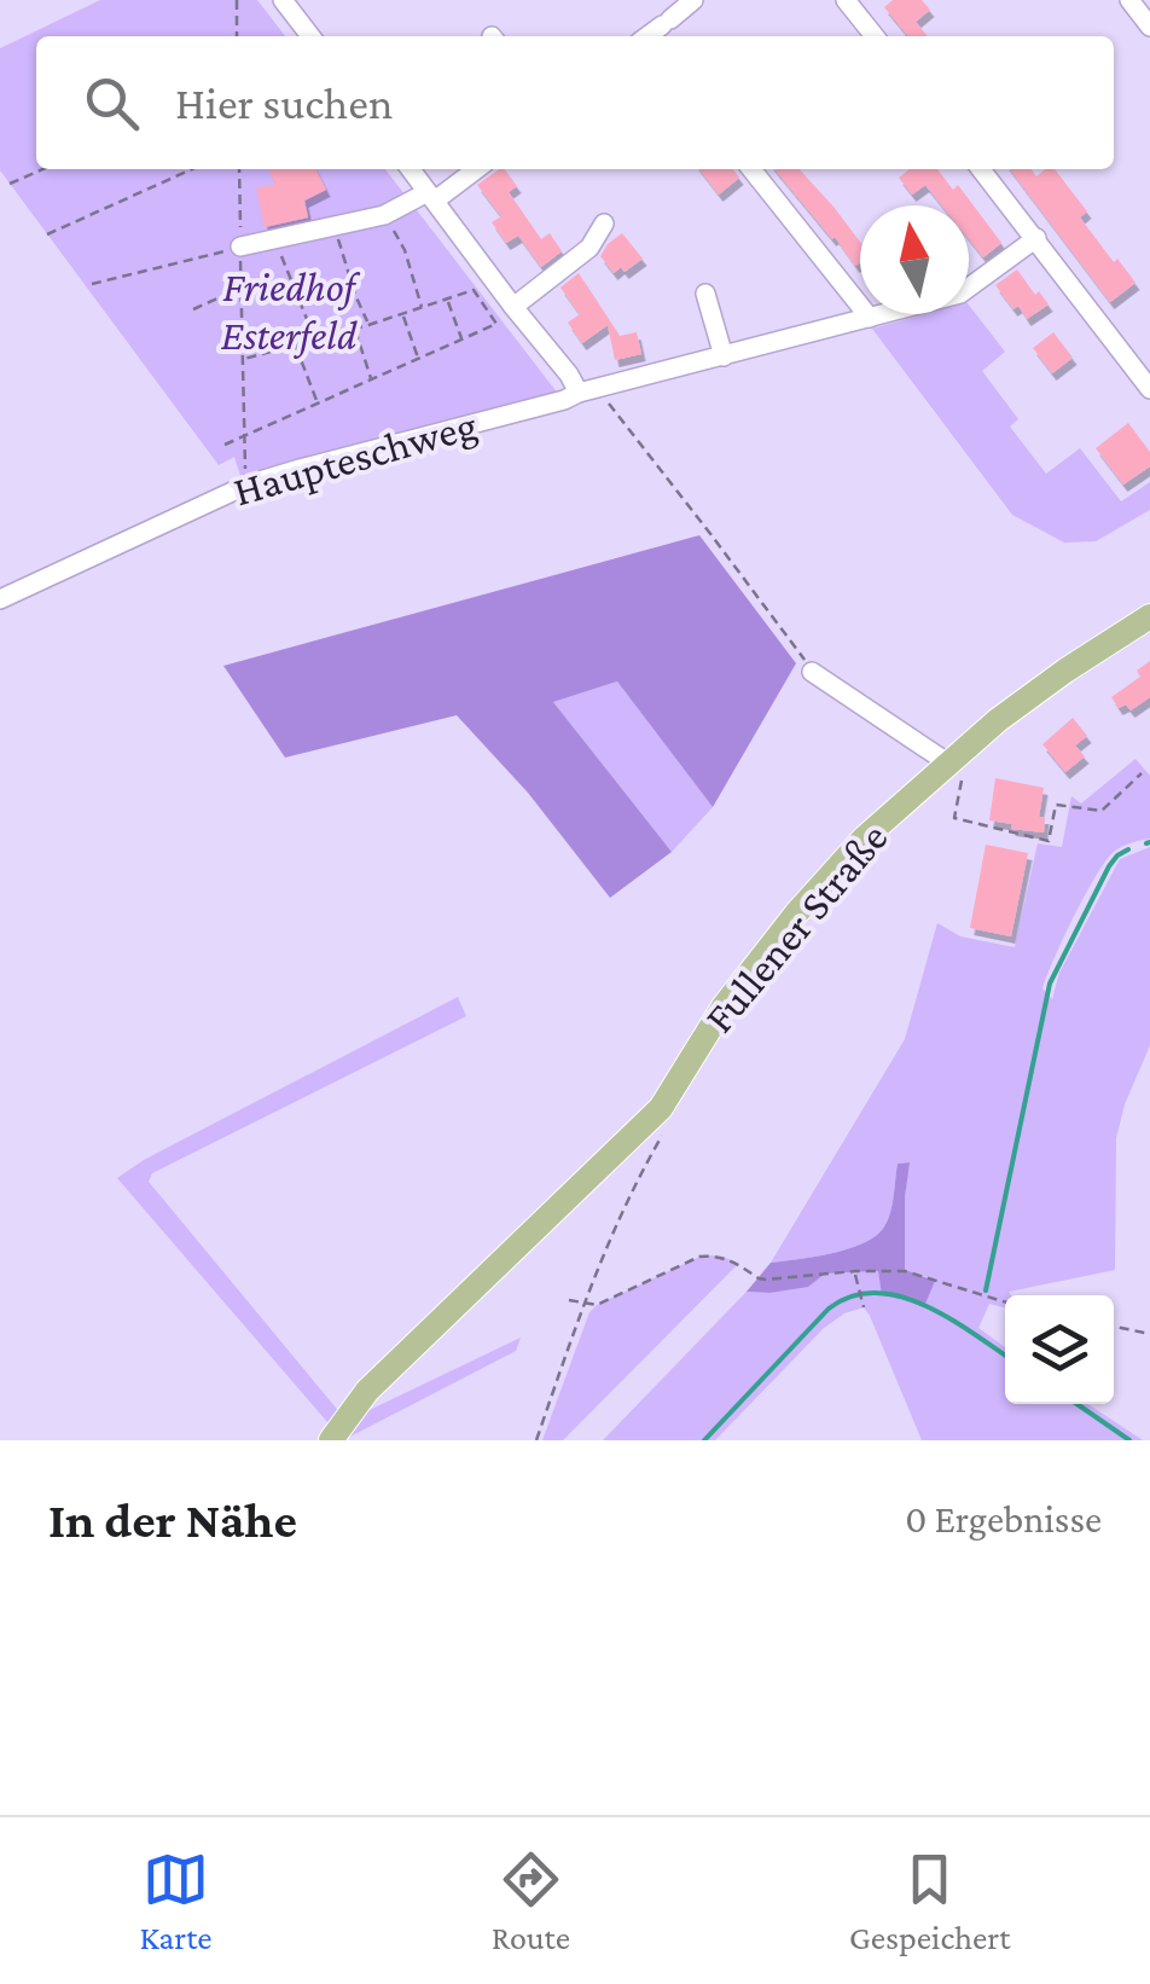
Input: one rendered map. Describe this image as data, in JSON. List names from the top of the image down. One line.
{"streets":{"main road":["Fullener Straße"],"street":["Haupteschweg"]},"parks":["Friedhof Esterfeld"],"north":"top","page":{"search":"Hier suchen","heading":["In der Nähe","0 Ergebnisse"],"nav":["Karte","Route","Gespeichert"]}}
